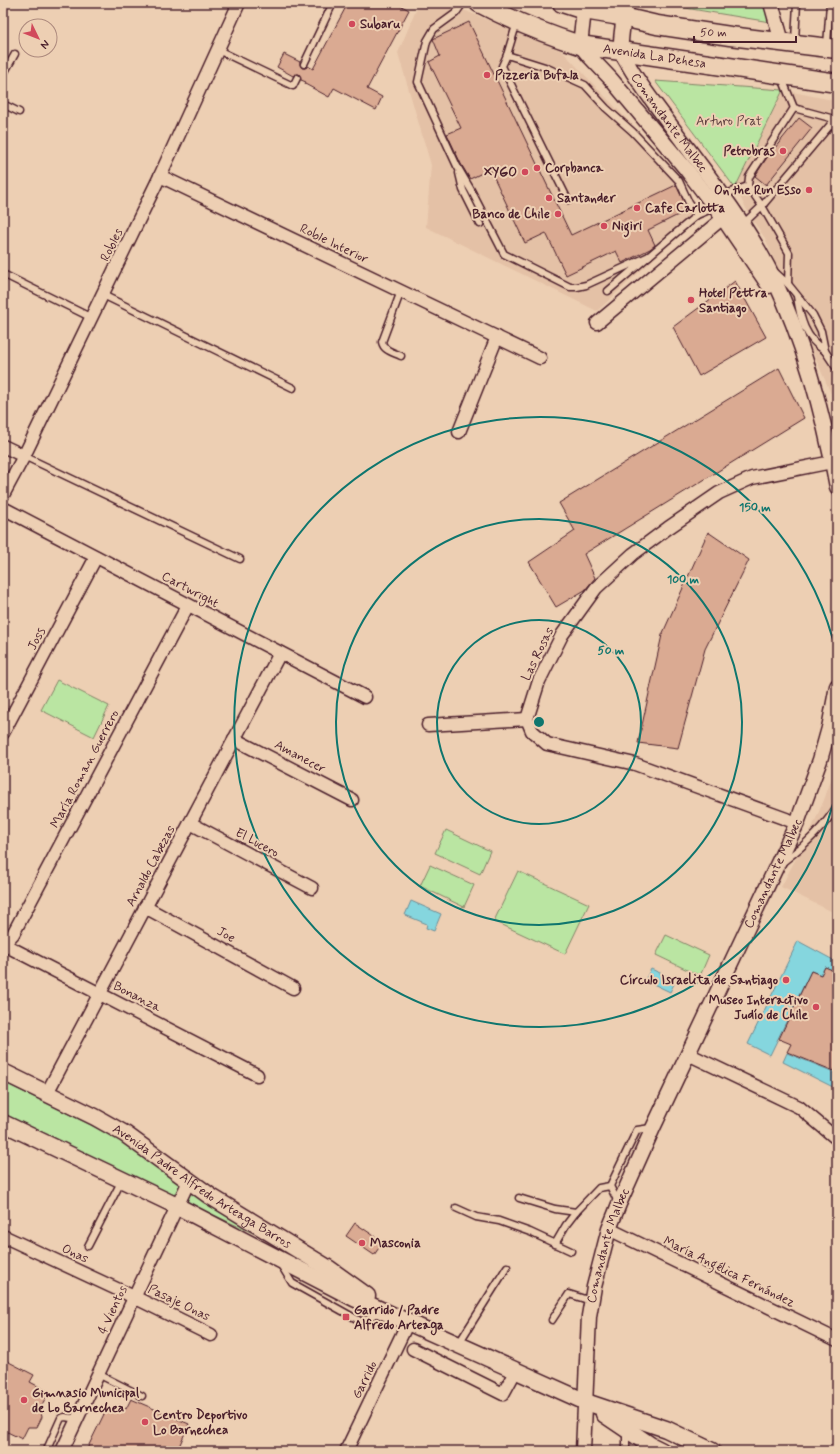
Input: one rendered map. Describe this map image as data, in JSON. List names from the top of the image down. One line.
{"streets":{"main road":["Avenida La Dehesa","Avenida Padre Alfredo Arteaga Barros"],"street":["Comandante Malbec","Roble Interior","Robles","Cartwright","Joss","Las Rosas","Amanecer","María Roman Guerrero","El Lucero","Arnaldo Cabezas","Joe","Bonanza","Onas","María Angélica Fernández","Pasaje Onas","4 Vientos","Garrido"]},"crossings":[["Avenida La Dehesa","Comandante Malbec"],["Comandante Malbec","Las Rosas"],["Comandante Malbec","Avenida Padre Alfredo Arteaga Barros"],["Comandante Malbec","María Angélica Fernández"],["Roble Interior","Robles"],["Cartwright","Joss"],["Cartwright","María Roman Guerrero"],["Cartwright","Arnaldo Cabezas"],["Amanecer","Arnaldo Cabezas"],["María Roman Guerrero","Bonanza"],["El Lucero","Arnaldo Cabezas"],["Arnaldo Cabezas","Joe"],["Arnaldo Cabezas","Bonanza"],["Arnaldo Cabezas","Avenida Padre Alfredo Arteaga Barros"],["Avenida Padre Alfredo Arteaga Barros","4 Vientos"],["Avenida Padre Alfredo Arteaga Barros","Garrido"],["Onas","Pasaje Onas"],["Onas","4 Vientos"],["Pasaje Onas","4 Vientos"]],"parks":["Arturo Prat"],"places":{"other":["Subaru","Pizzeria Bufala","Petrobras","Corpbanca","XYGO","On the Run Esso","Santander","Cafe Carlotta","Banco de Chile","Nigiri","Hotel Pettra Santiago","Círculo Israelita de Santiago","Museo Interactivo Judío de Chile","Masconia","Gimnasio Municipal de Lo Barnechea","Centro Deportivo Lo Barnechea"],"transit":["Garrido / Padre Alfredo Arteaga"]},"scale_bar":"50 m","north":"bottom right","rings":["150 m","100 m","50 m"]}
